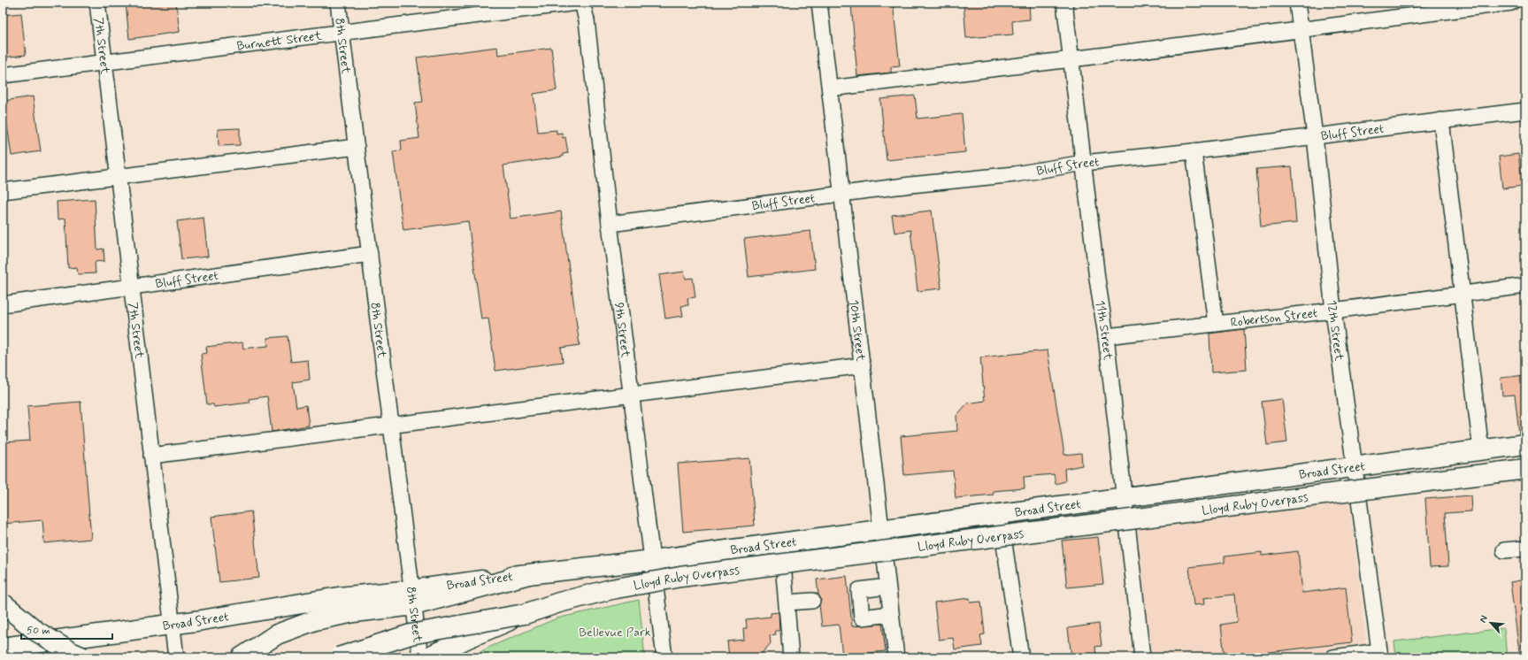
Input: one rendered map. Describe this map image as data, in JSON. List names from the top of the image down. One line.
{"streets":{"main road":["Broad Street","Lloyd Ruby Overpass"],"street":["Burnett Street","7th Street","8th Street","Bluff Street","Robertson Street","9th Street","10th Street","11th Street","12th Street"]},"crossings":[["Burnett Street","7th Street"],["Burnett Street","8th Street"],["7th Street","Bluff Street"],["7th Street","Broad Street"],["8th Street","Bluff Street"],["8th Street","Broad Street"],["Bluff Street","9th Street"],["Bluff Street","10th Street"],["Bluff Street","11th Street"],["Bluff Street","12th Street"],["Robertson Street","11th Street"],["Robertson Street","12th Street"],["9th Street","Broad Street"],["10th Street","Broad Street"],["11th Street","Broad Street"],["12th Street","Broad Street"]],"parks":["Bellevue Park"],"scale_bar":"50 m","north":"top left"}
